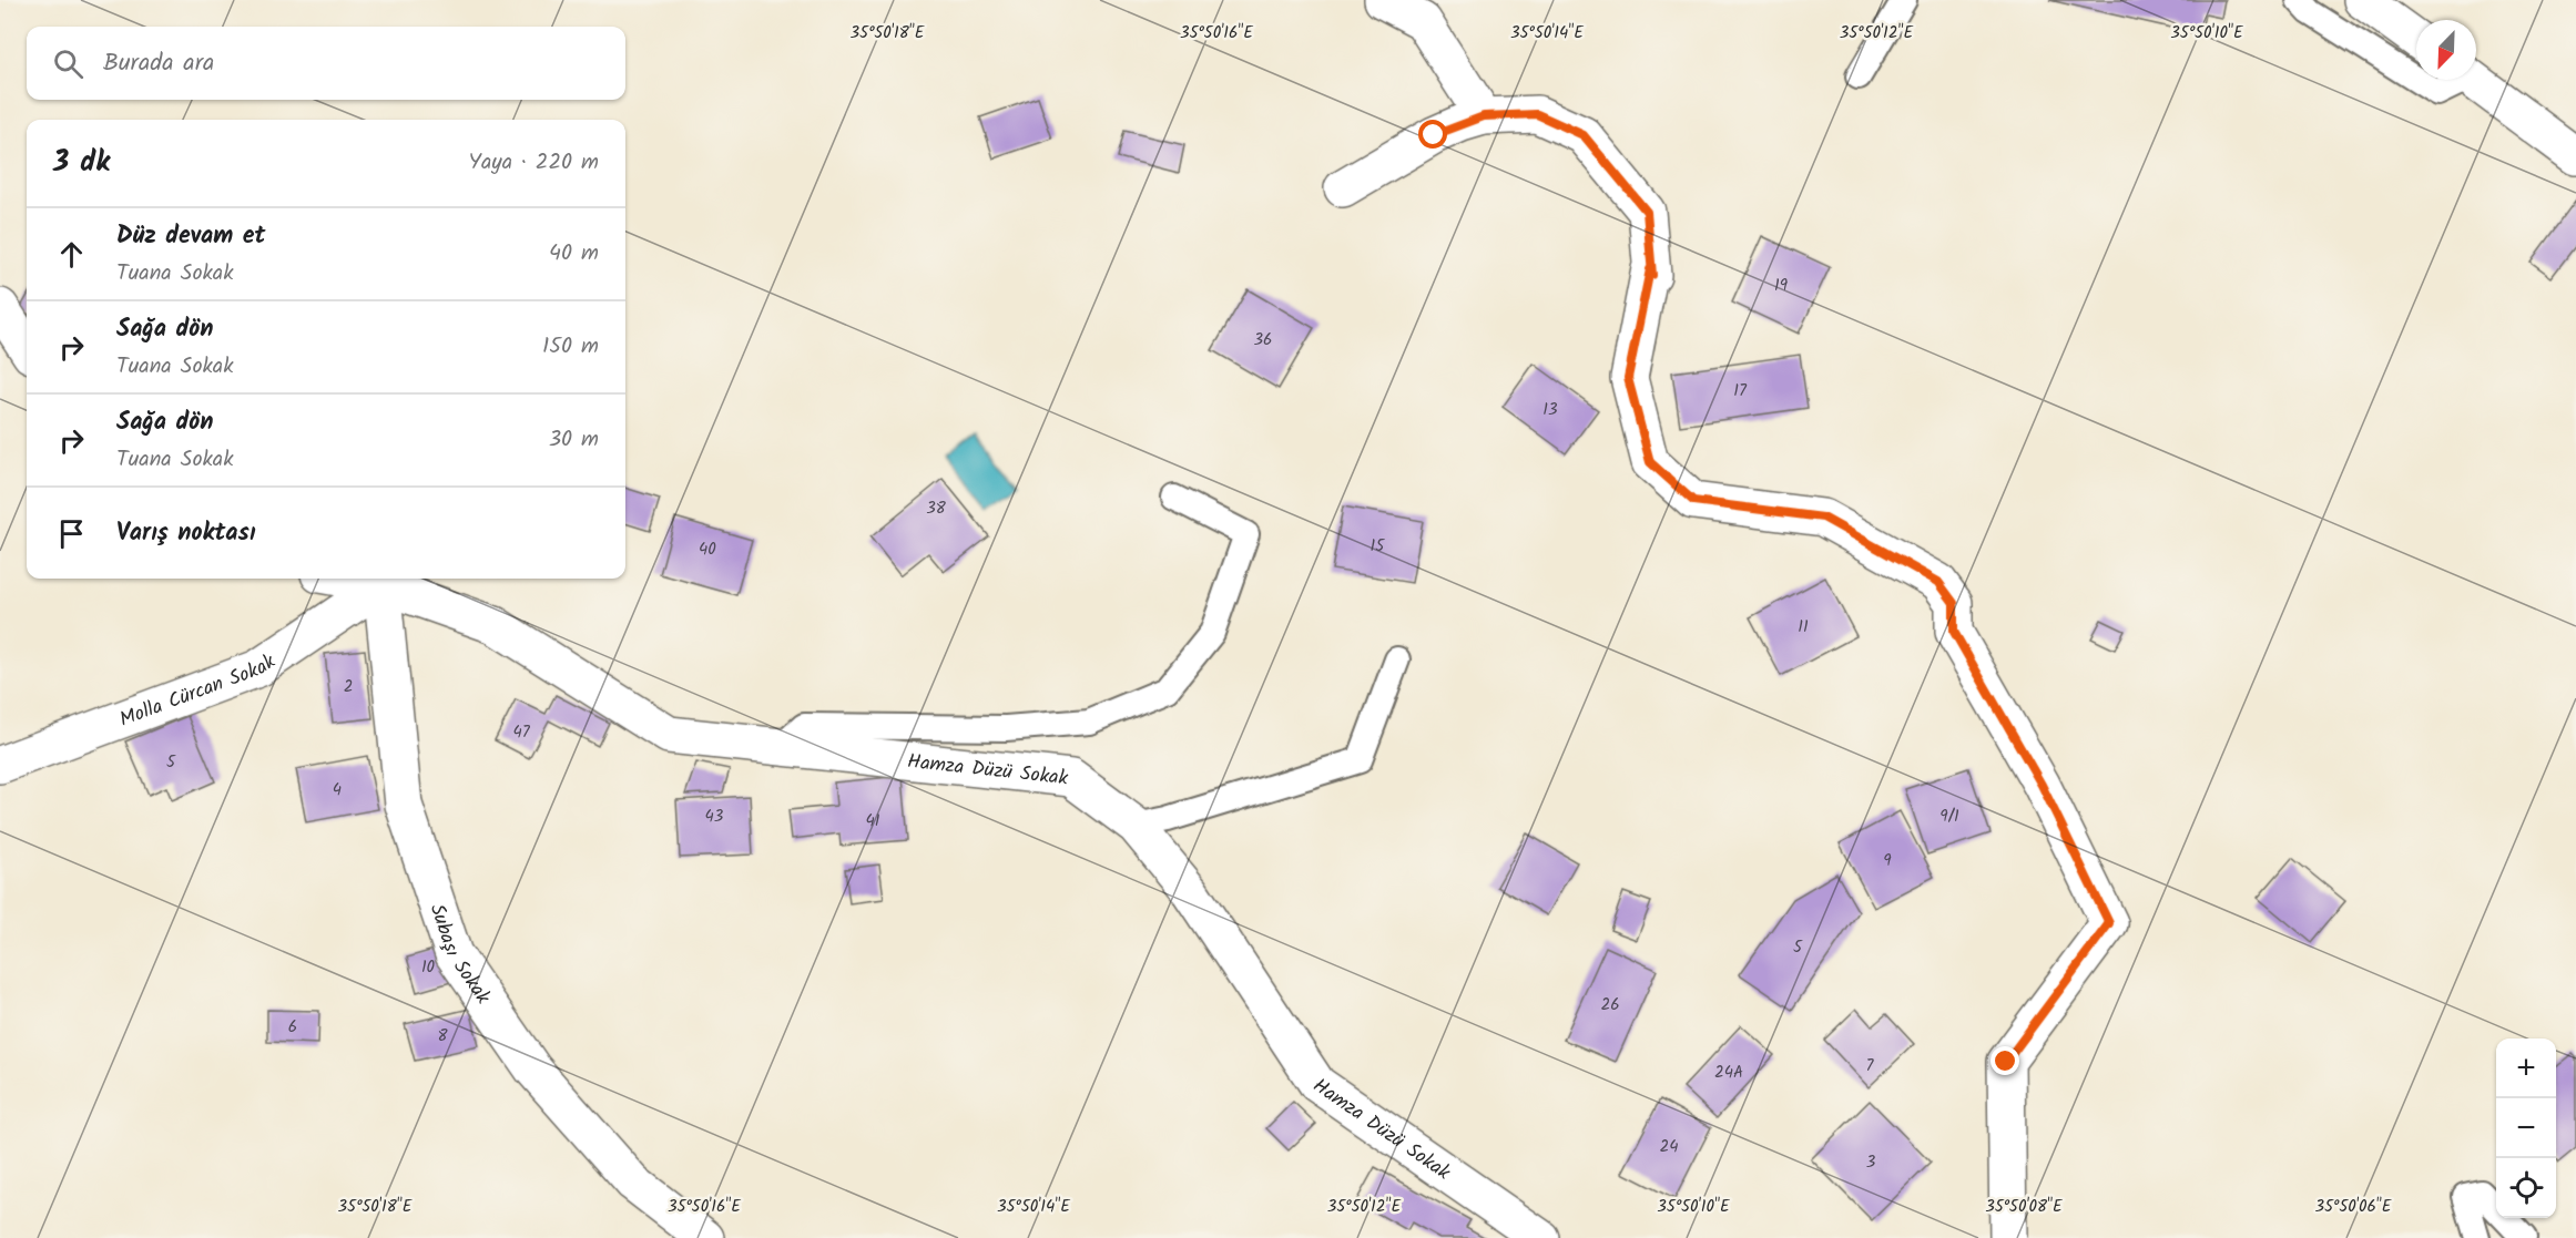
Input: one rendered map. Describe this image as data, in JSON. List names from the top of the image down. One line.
{"streets":{"street":["Molla Cürcan Sokak","Hamza Düzü Sokak","Subaşı Sokak"]},"crossings":[["Molla Cürcan Sokak","Hamza Düzü Sokak"],["Molla Cürcan Sokak","Subaşı Sokak"],["Hamza Düzü Sokak","Subaşı Sokak"]],"house_numbers":["19","36","17","13","38","15","40","11","2","47","5","4","43","9/1","41","9","5","10","26","6","8","7","24A","24","3"],"north":"bottom left","page":{"search":"Burada ara","heading":["3 dk","Yaya · 220 m"],"list":[["Düz devam et","Tuana Sokak","40 m"],["Sağa dön","Tuana Sokak","150 m"],["Sağa dön","Tuana Sokak","30 m"],"Varış noktası"],"map_buttons":["+","−"]},"coordinates":["35°50'18\"E","35°50'16\"E","35°50'14\"E","35°50'12\"E","35°50'10\"E","35°50'08\"E","35°50'06\"E"]}
